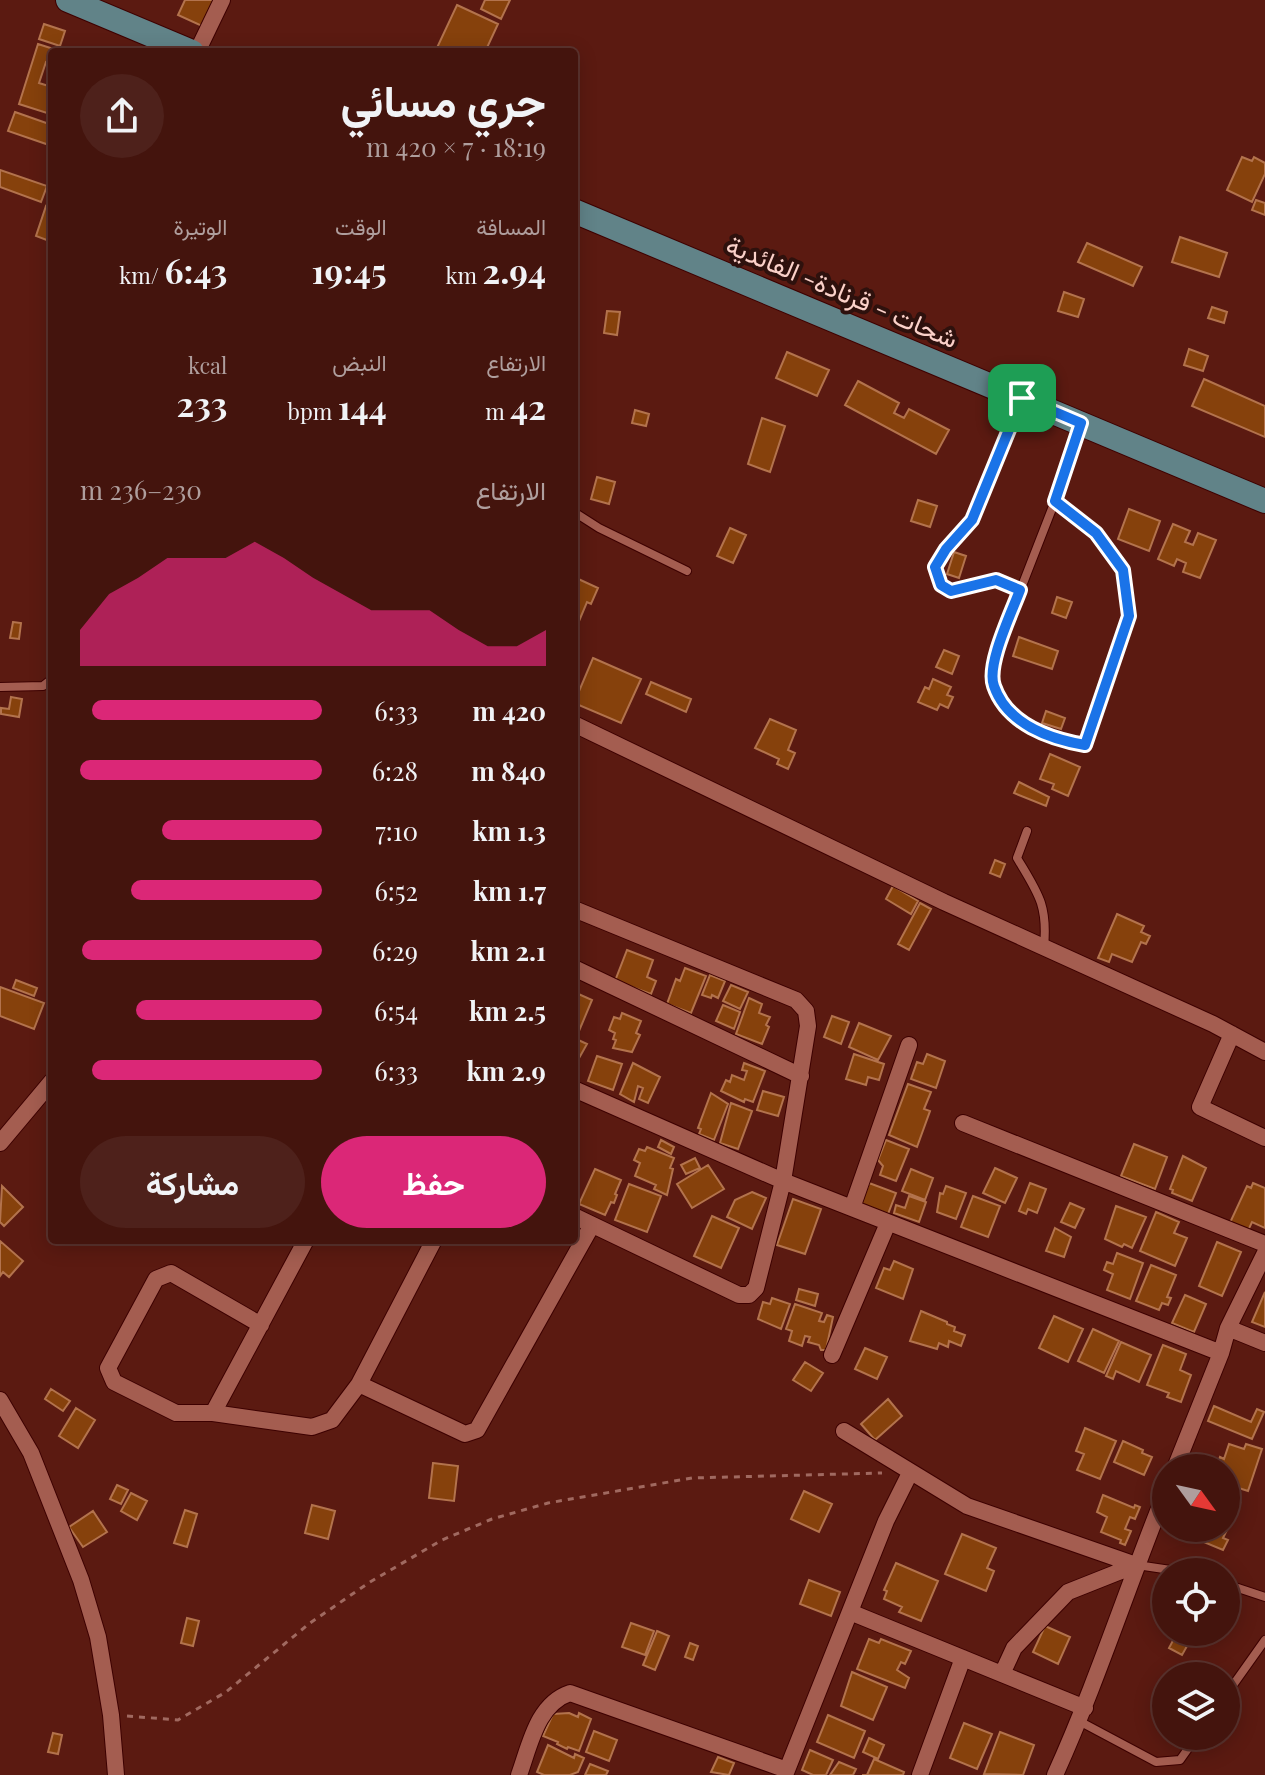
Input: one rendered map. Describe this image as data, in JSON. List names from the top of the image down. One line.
{"streets":{"main road":["شحات - قرنادة- الفائدية"]},"north":"bottom right","page":{"heading":["جري مسائي","18:19 · 7 × 420 m"],"stats":[["المسافة","2.94 km"],["الوقت","19:45"],["الوتيرة","6:43 /km"],["الارتفاع","42 m"],["النبض","144 bpm"],["kcal","233"]],"chart":["الارتفاع","230–236 m"],"list":[{"name":"420 m","note":"6:33"},{"name":"840 m","note":"6:28"},{"name":"1.3 km","note":"7:10"},{"name":"1.7 km","note":"6:52"},{"name":"2.1 km","note":"6:29"},{"name":"2.5 km","note":"6:54"},{"name":"2.9 km","note":"6:33"}],"buttons":["حفظ","مشاركة"]}}
